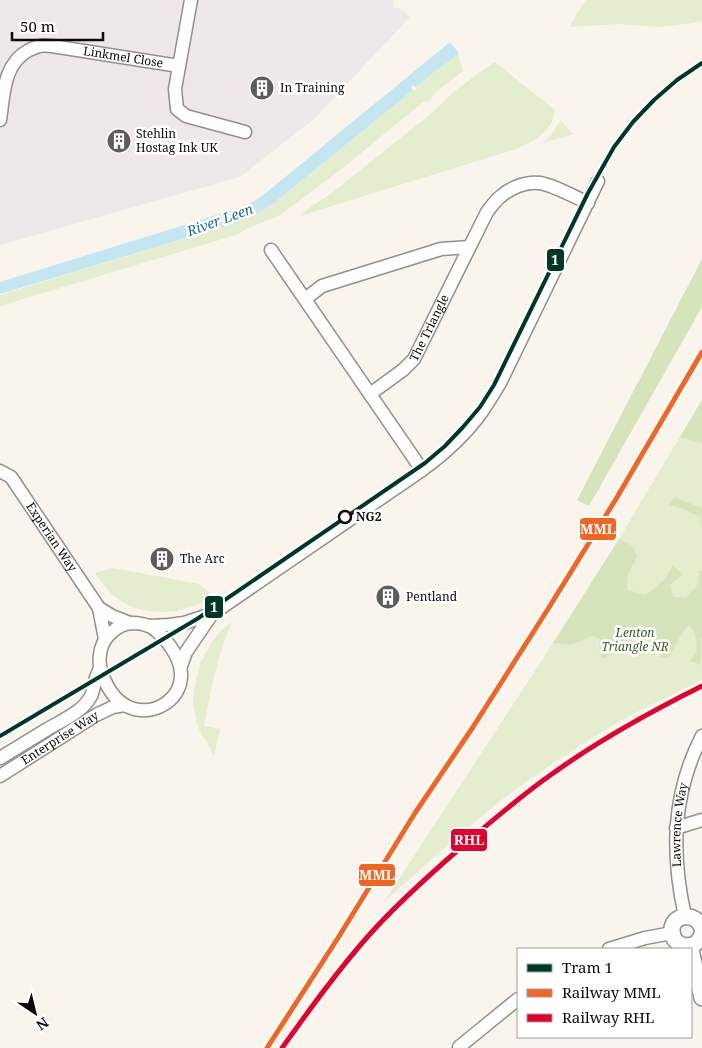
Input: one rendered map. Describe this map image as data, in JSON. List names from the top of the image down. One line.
{"streets":{"street":["Linkmel Close","The Triangle","Experian Way","Enterprise Way","Lawrence Way"]},"crossings":[["The Triangle","Enterprise Way"],["Experian Way","Enterprise Way"]],"water":["River Leen"],"parks":["Lenton Triangle NR"],"places":{"building":["In Training","Stehlin Hostag Ink UK","The Arc","Pentland"],"other":["NG2"]},"lines":["tram line 1","rail line MML","rail line RHL"],"legend":["Tram 1","Railway MML","Railway RHL"],"scale_bar":"50 m","north":"bottom right"}
